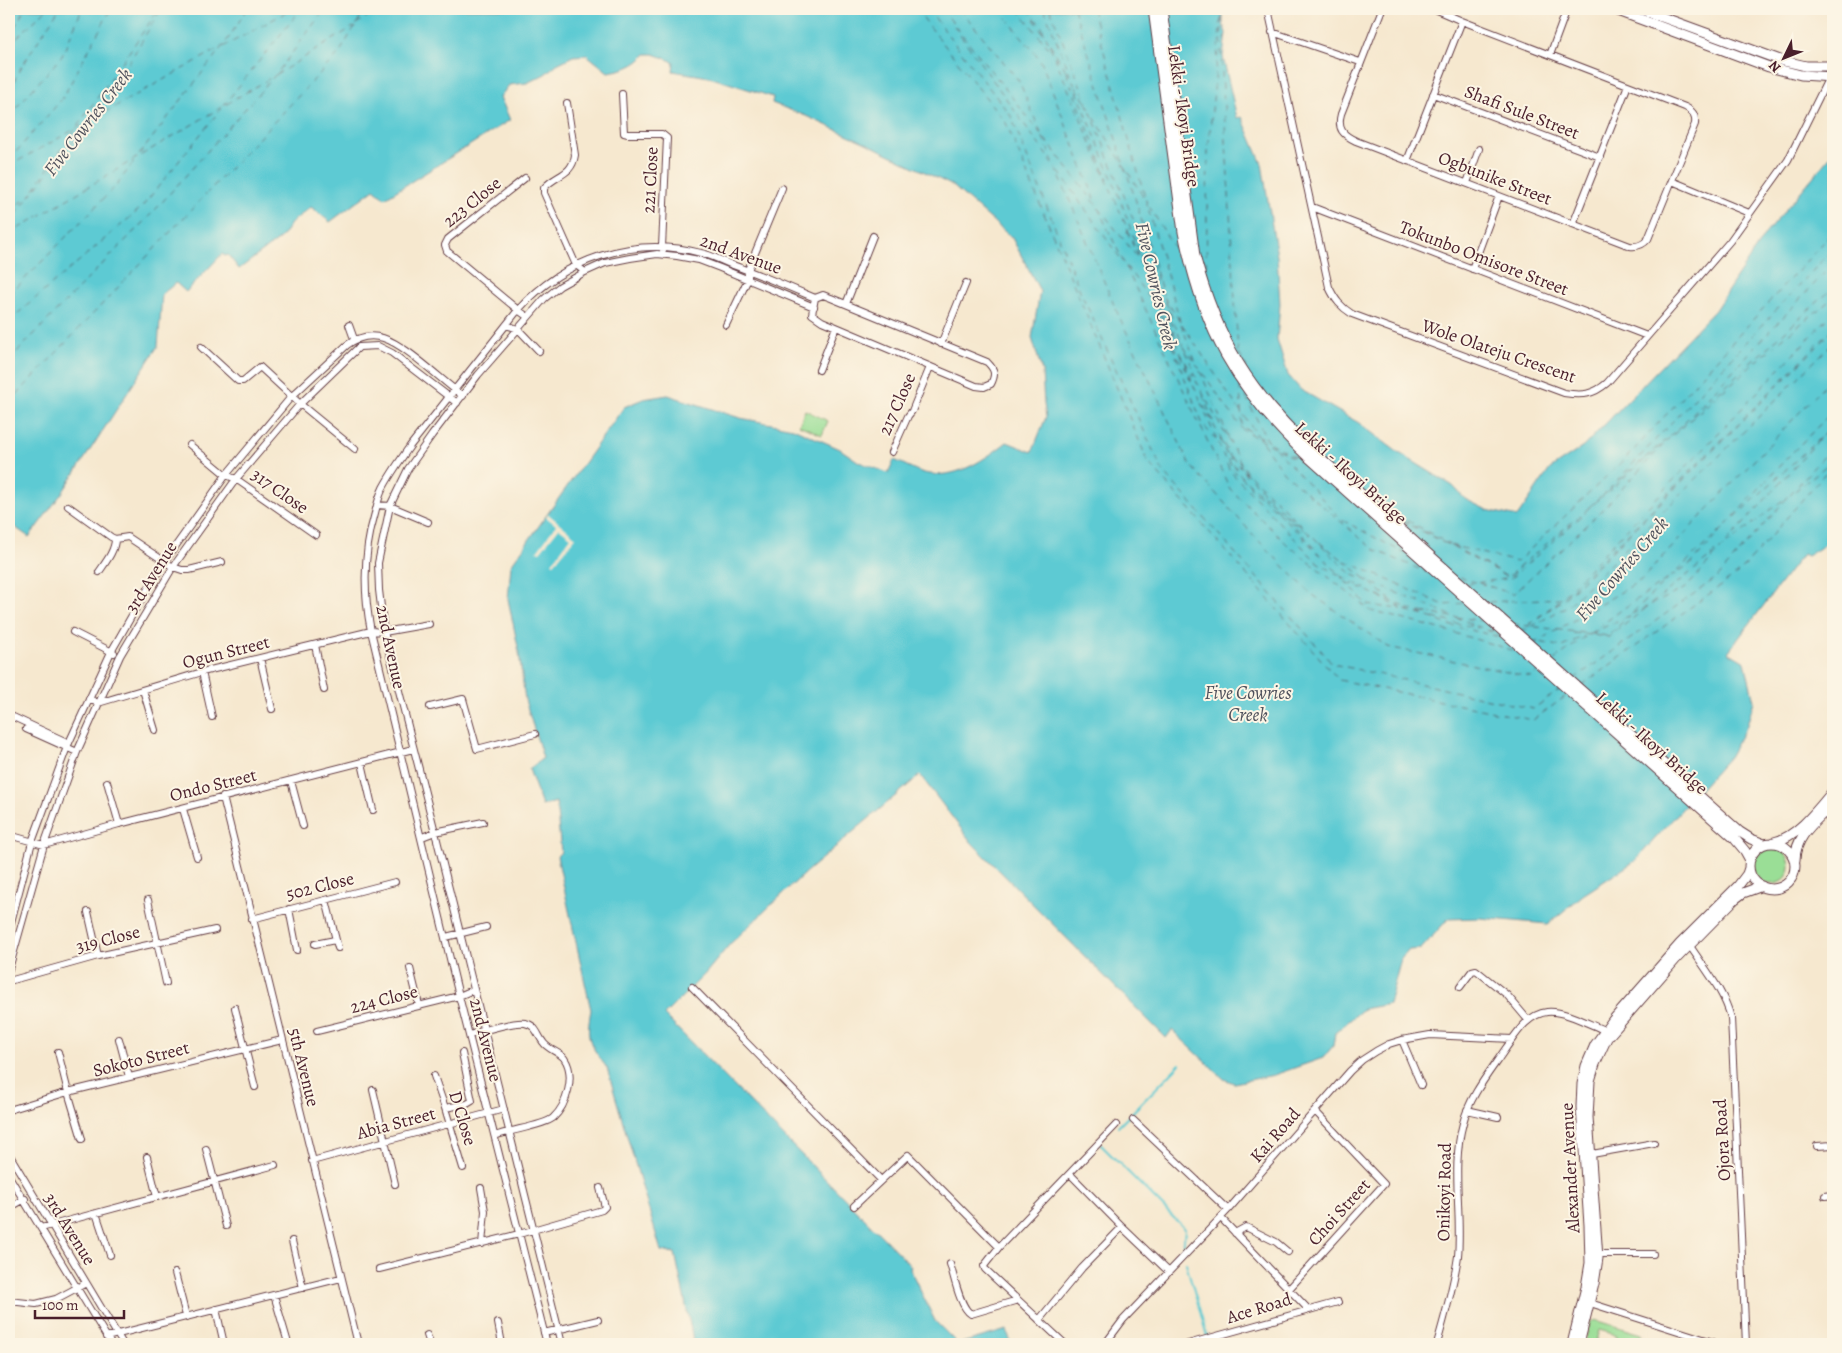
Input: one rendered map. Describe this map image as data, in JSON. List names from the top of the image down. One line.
{"streets":{"main road":["Lekki - Ikoyi Bridge","Alexander Avenue"],"street":["Shafi Sule Street","Ogbunike Street","221 Close","223 Close","2nd Avenue","Tokunbo Omisore Street","Wole Olateju Crescent","217 Close","317 Close","3rd Avenue","Ogun Street","Ondo Street","502 Close","319 Close","224 Close","Sokoto Street","5th Avenue","D Close","Abia Street","Kai Road","Ojora Road","Onikoyi Road","Choi Street","Ace Road"]},"crossings":[["221 Close","2nd Avenue"],["223 Close","2nd Avenue"],["2nd Avenue","217 Close"],["2nd Avenue","Ogun Street"],["2nd Avenue","Ondo Street"],["2nd Avenue","224 Close"],["2nd Avenue","Abia Street"],["Tokunbo Omisore Street","Wole Olateju Crescent"],["317 Close","3rd Avenue"],["3rd Avenue","Ogun Street"],["3rd Avenue","Ondo Street"],["Ondo Street","5th Avenue"],["502 Close","5th Avenue"],["Sokoto Street","5th Avenue"],["5th Avenue","Abia Street"],["D Close","Abia Street"],["Kai Road","Onikoyi Road"],["Kai Road","Choi Street"],["Ojora Road","Alexander Avenue"],["Alexander Avenue","Onikoyi Road"]],"water":["Five Cowries Creek"],"scale_bar":"100 m","north":"bottom left"}
